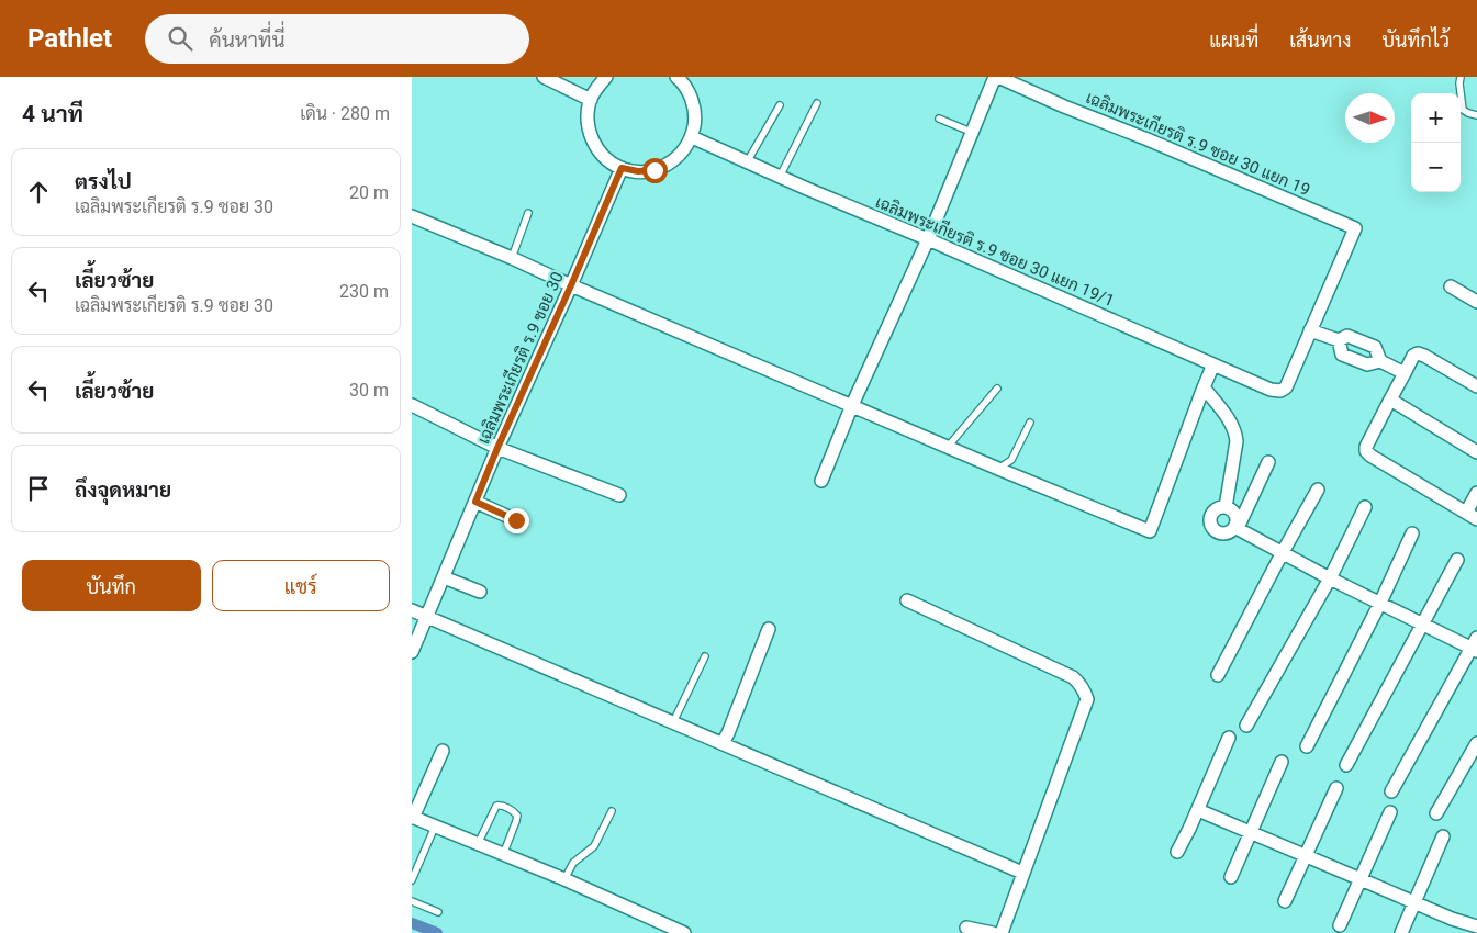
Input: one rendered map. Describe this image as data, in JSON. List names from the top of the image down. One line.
{"streets":{"street":["เฉลิมพระเกียรติ ร.9 ซอย 30 แยก 19","เฉลิมพระเกียรติ ร.9 ซอย 30 แยก 19/1","เฉลิมพระเกียรติ ร.9 ซอย 30"]},"crossings":[["เฉลิมพระเกียรติ ร.9 ซอย 30 แยก 19","เฉลิมพระเกียรติ ร.9 ซอย 30 แยก 19/1"]],"north":"right","page":{"header":"Pathlet","search":"ค้นหาที่นี่","nav":["แผนที่","เส้นทาง","บันทึกไว้"],"heading":["4 นาที","เดิน · 280 m"],"map_buttons":["+","−"],"list":[["ตรงไป","เฉลิมพระเกียรติ ร.9 ซอย 30","20 m"],["เลี้ยวซ้าย","เฉลิมพระเกียรติ ร.9 ซอย 30","230 m"],["เลี้ยวซ้าย","30 m"],"ถึงจุดหมาย"],"buttons":["บันทึก","แชร์"]}}
